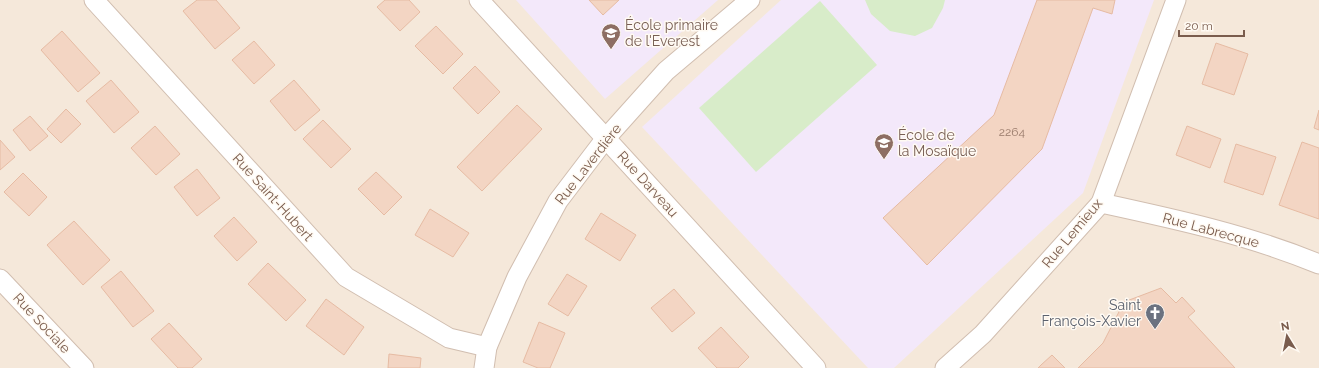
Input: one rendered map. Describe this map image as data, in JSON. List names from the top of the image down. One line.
{"streets":{"street":["Rue Laverdière","Rue Darveau","Rue Saint-Hubert","Rue Labrecque","Rue Lemieux","Rue Sociale"]},"crossings":[["Rue Laverdière","Rue Darveau"],["Rue Laverdière","Rue Saint-Hubert"],["Rue Labrecque","Rue Lemieux"]],"places":{"school or university":["École primaire de l'Everest","École de la Mosaïque"],"church":["Saint François-Xavier"]},"house_numbers":["2264"],"scale_bar":"20 m","north":"top"}
